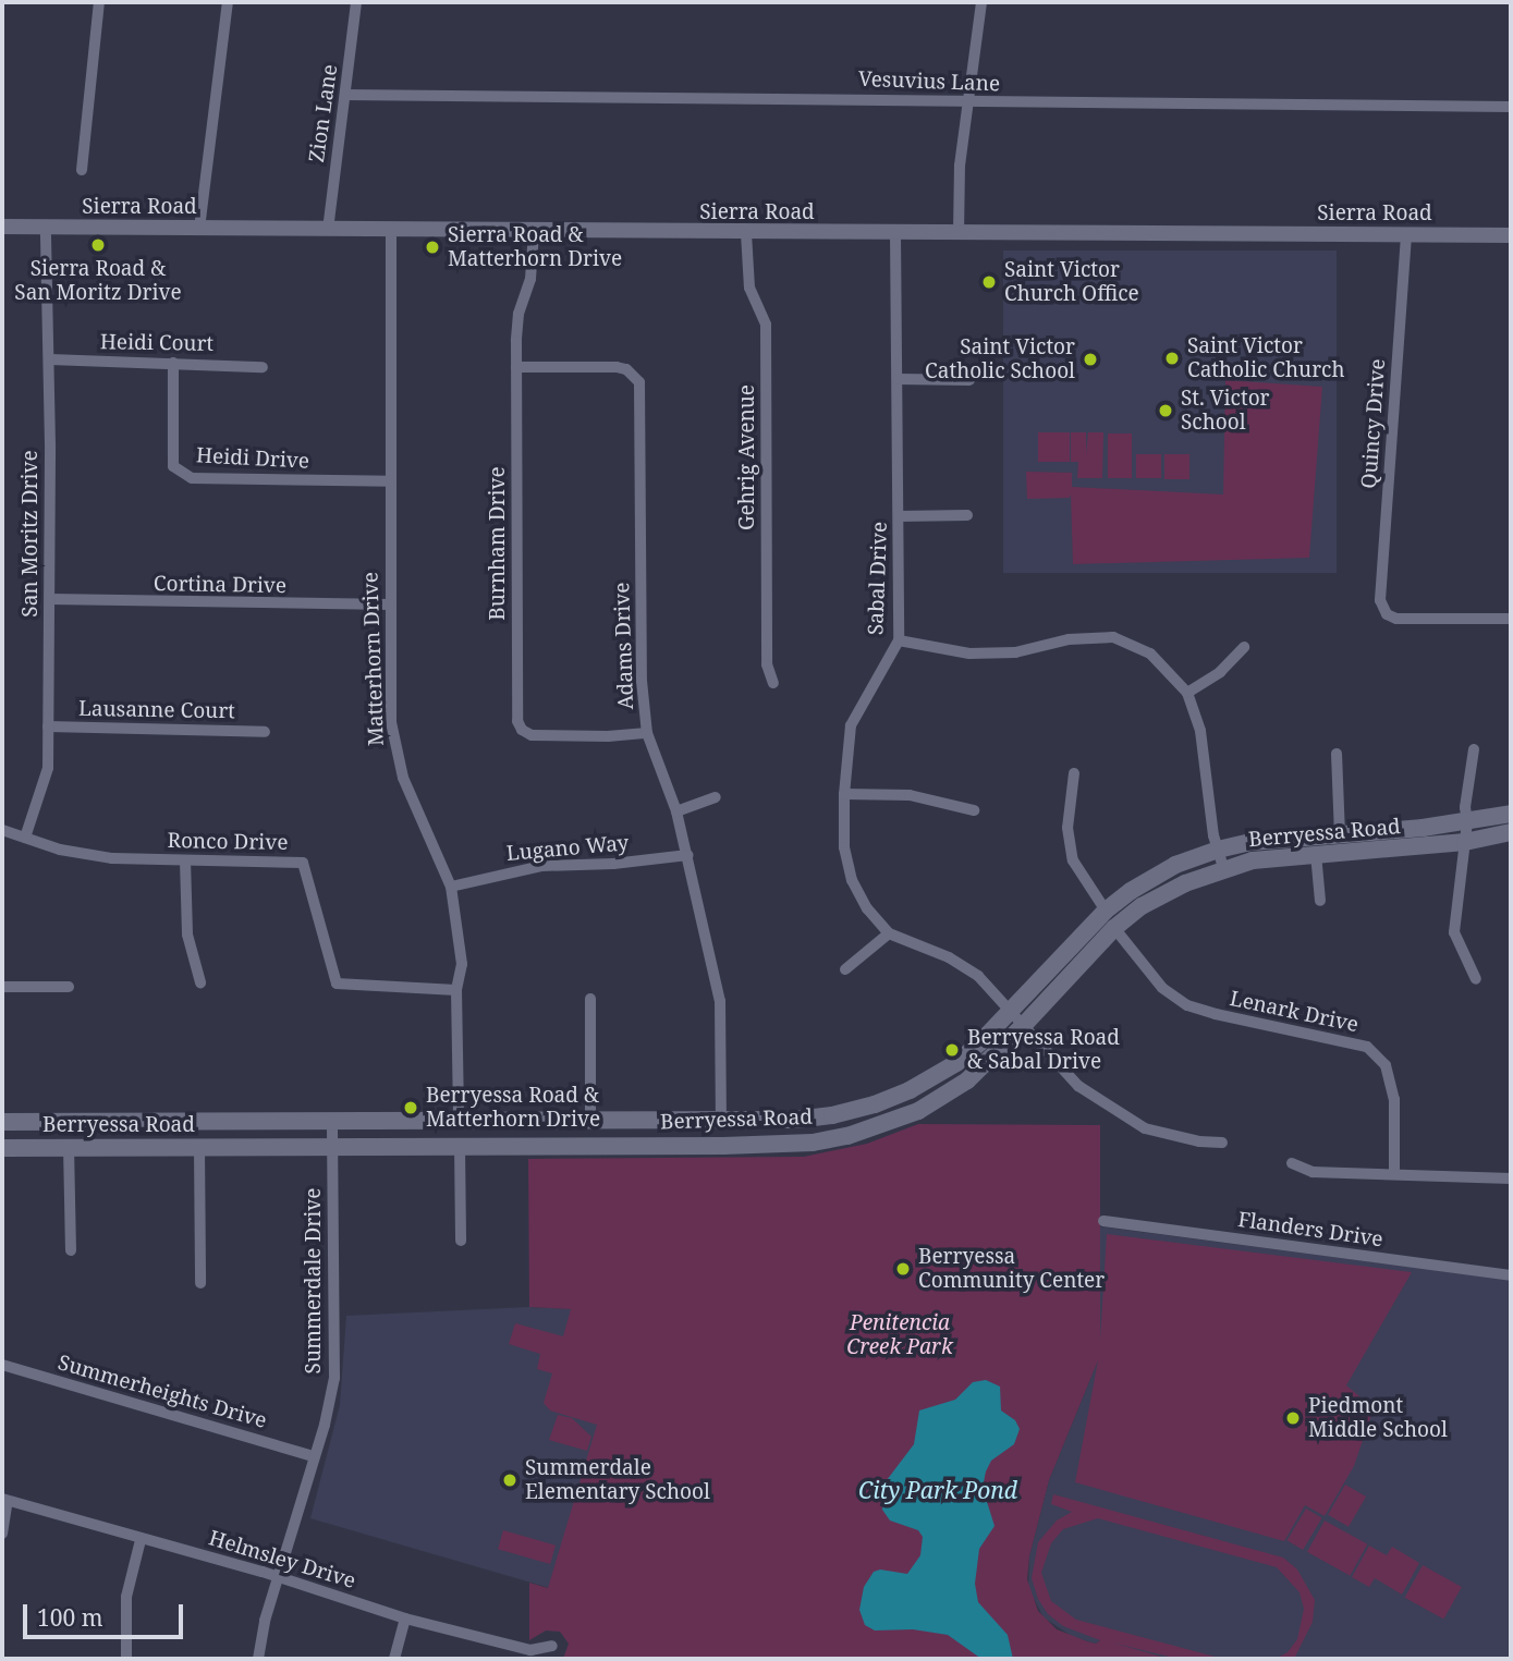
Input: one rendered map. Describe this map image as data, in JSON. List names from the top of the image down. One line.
{"streets":{"main road":["Berryessa Road"],"street":["Vesuvius Lane","Zion Lane","Sierra Road","Heidi Court","Quincy Drive","Gehrig Avenue","Heidi Drive","San Moritz Drive","Burnham Drive","Sabal Drive","Cortina Drive","Adams Drive","Matterhorn Drive","Lausanne Court","Ronco Drive","Lugano Way","Lenark Drive","Flanders Drive","Summerdale Drive","Summerheights Drive","Helmsley Drive"]},"crossings":[["Vesuvius Lane","Zion Lane"],["Zion Lane","Sierra Road"],["Sierra Road","Quincy Drive"],["Sierra Road","Gehrig Avenue"],["Sierra Road","San Moritz Drive"],["Sierra Road","Burnham Drive"],["Sierra Road","Sabal Drive"],["Sierra Road","Matterhorn Drive"],["Heidi Court","Heidi Drive"],["Heidi Court","San Moritz Drive"],["Heidi Drive","Matterhorn Drive"],["San Moritz Drive","Cortina Drive"],["San Moritz Drive","Lausanne Court"],["San Moritz Drive","Ronco Drive"],["Burnham Drive","Adams Drive"],["Sabal Drive","Berryessa Road"],["Cortina Drive","Matterhorn Drive"],["Adams Drive","Berryessa Road"],["Adams Drive","Lugano Way"],["Matterhorn Drive","Berryessa Road"],["Matterhorn Drive","Ronco Drive"],["Matterhorn Drive","Lugano Way"],["Berryessa Road","Lenark Drive"],["Berryessa Road","Summerdale Drive"],["Summerdale Drive","Summerheights Drive"],["Summerdale Drive","Helmsley Drive"]],"water":["City Park Pond"],"parks":["Penitencia Creek Park"],"places":["Sierra Road & San Moritz Drive","Sierra Road & Matterhorn Drive","Saint Victor Church Office","Saint Victor Catholic Church","Saint Victor Catholic School","St. Victor School","Berryessa Road & Sabal Drive","Berryessa Road & Matterhorn Drive","Berryessa Community Center","Piedmont Middle School","Summerdale Elementary School"],"scale_bar":"100 m"}
